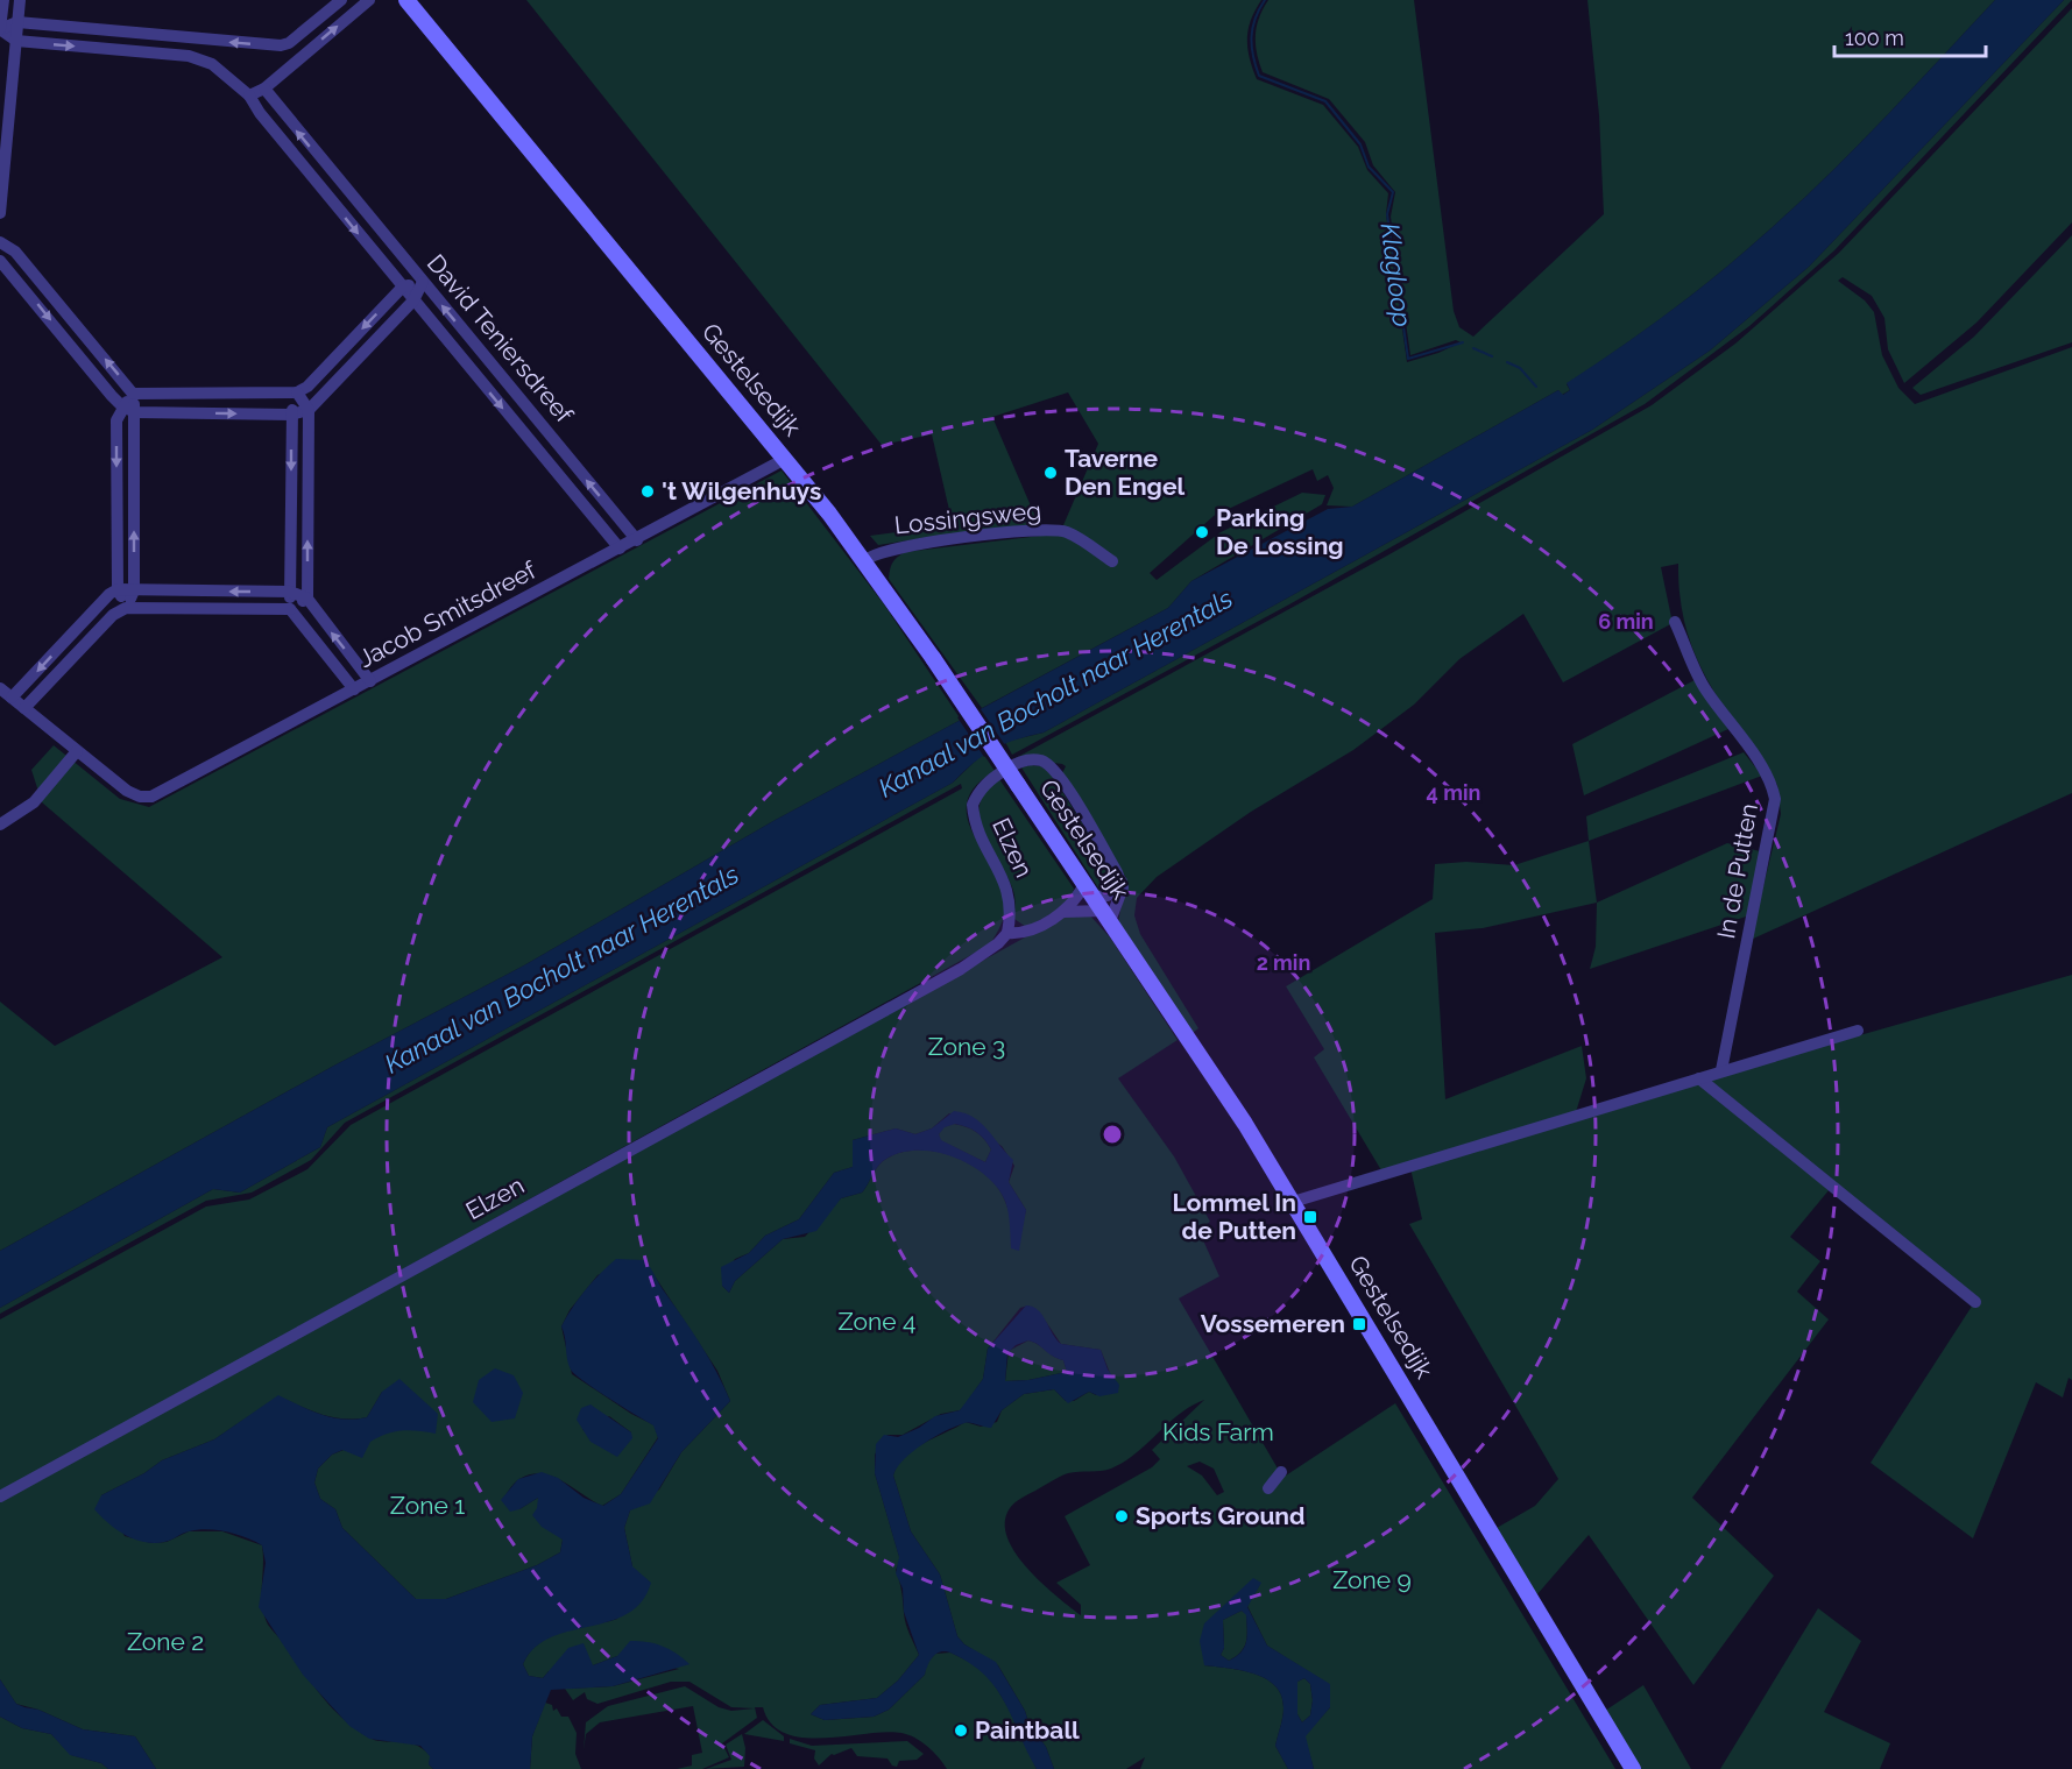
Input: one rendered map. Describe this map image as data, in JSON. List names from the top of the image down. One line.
{"streets":{"main road":["Gestelsedijk"],"street":["David Teniersdreef","Lossingsweg","Jacob Smitsdreef","Elzen","In de Putten"]},"crossings":[["David Teniersdreef","Jacob Smitsdreef"],["Gestelsedijk","Lossingsweg"],["Gestelsedijk","Jacob Smitsdreef"],["Gestelsedijk","Elzen"]],"water":["Klagloop","Kanaal van Bocholt naar Herentals"],"parks":["Zone 3","Zone 4","Kids Farm","Zone 1","Zone 9","Zone 2"],"places":{"other":["Taverne Den Engel","'t Wilgenhuys","Parking De Lossing","Sports Ground","Paintball"],"transit":["Lommel In de Putten","Vossemeren"]},"scale_bar":"100 m","rings":["6 min","4 min","2 min"]}
